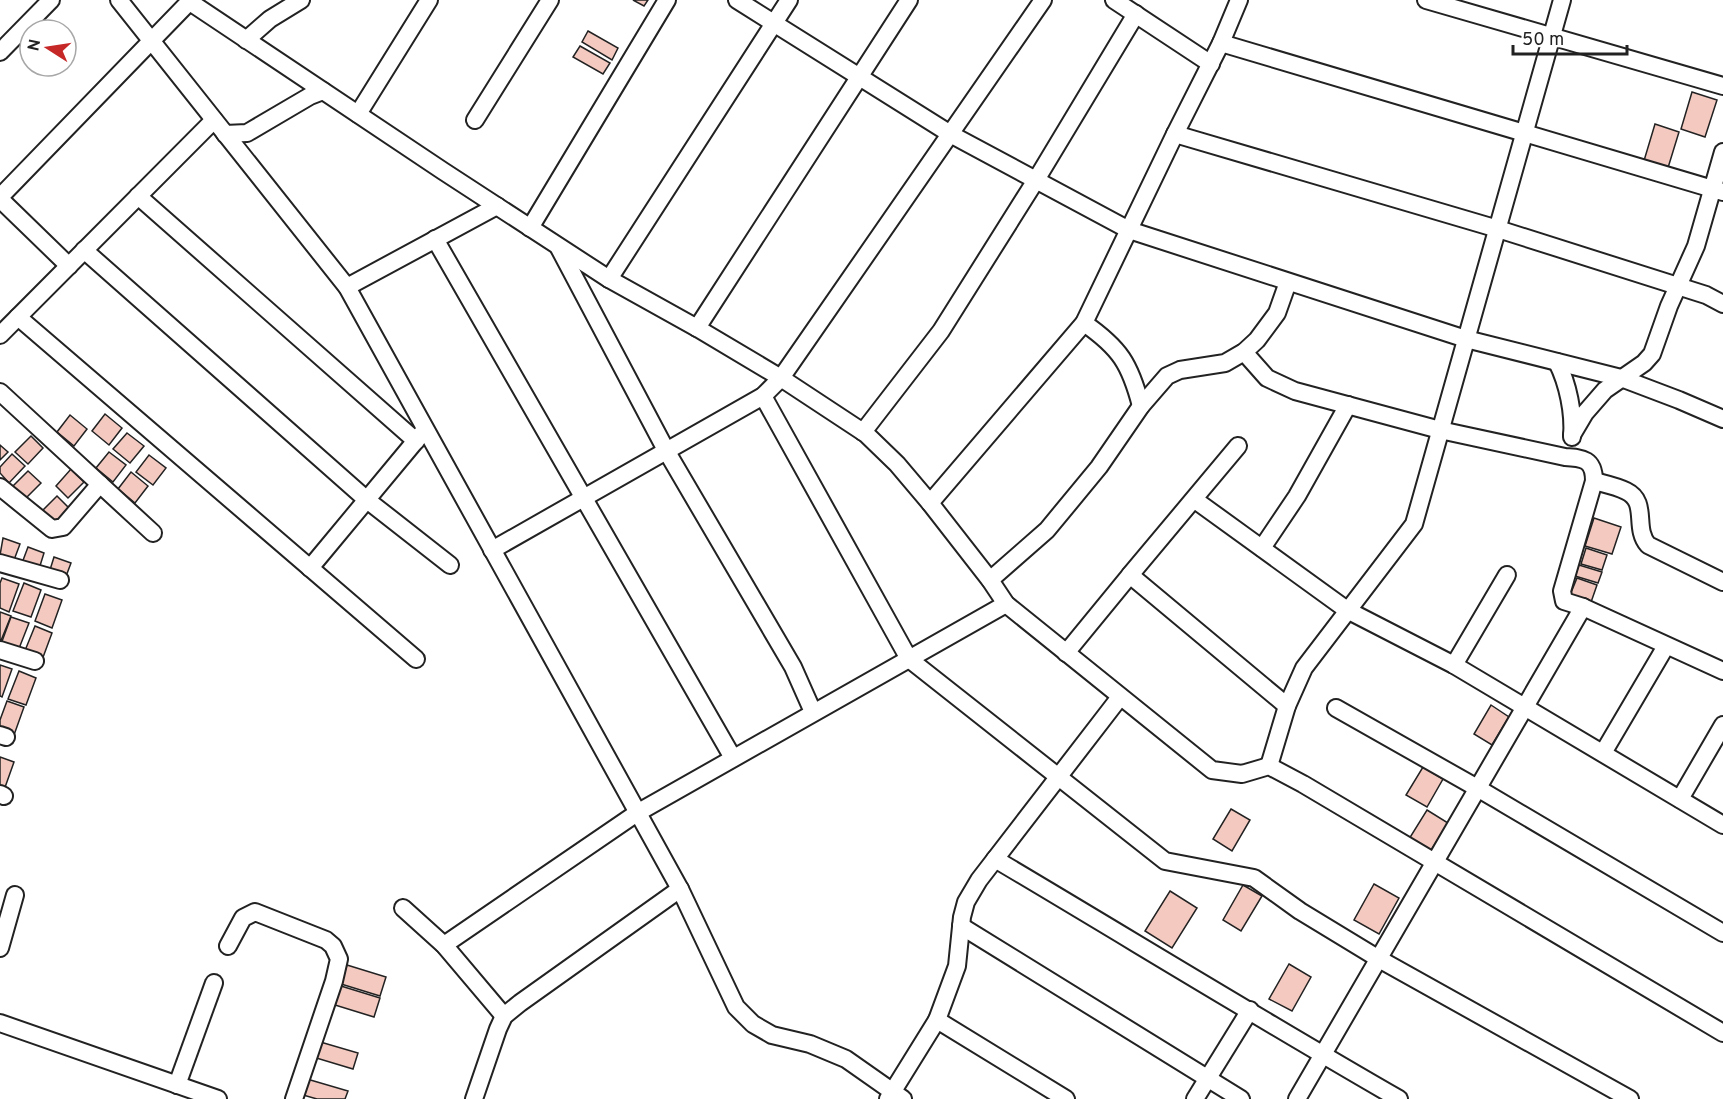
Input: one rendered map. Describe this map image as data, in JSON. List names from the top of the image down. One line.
{"scale_bar":"50 m","north":"left"}
